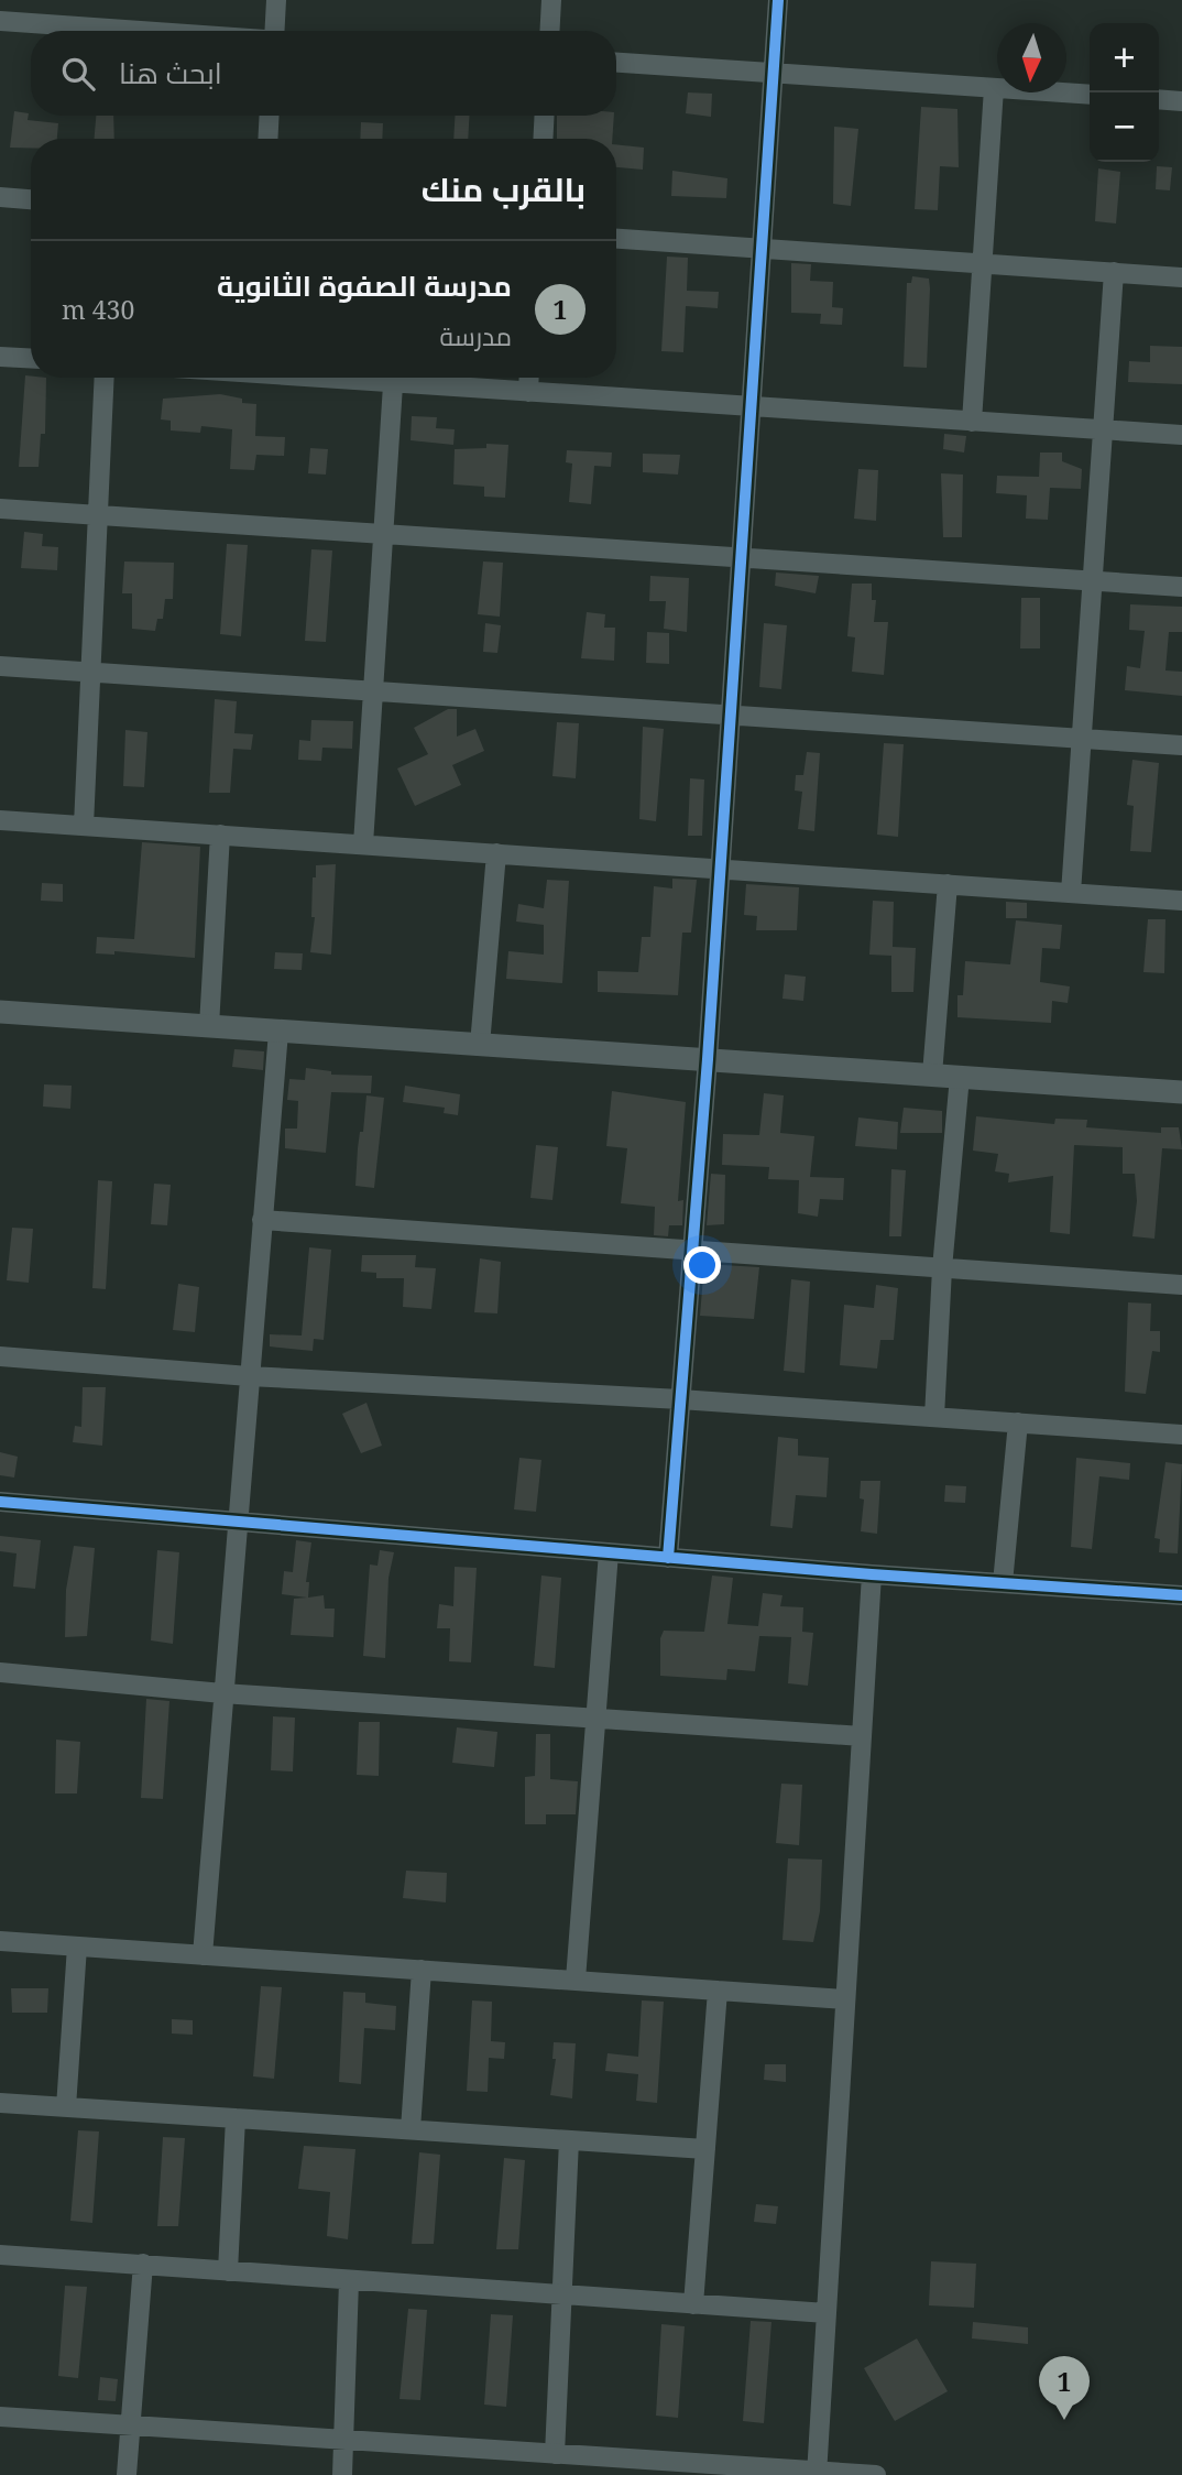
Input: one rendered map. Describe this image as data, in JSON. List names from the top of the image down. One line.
{"north":"bottom","page":{"map_buttons":["+","−"],"search":"ابحث هنا","heading":"بالقرب منك","list":[{"mark":"1","name":"مدرسة الصفوة الثانوية","note":"مدرسة","value":"430 m"}],"pins":"1"}}
